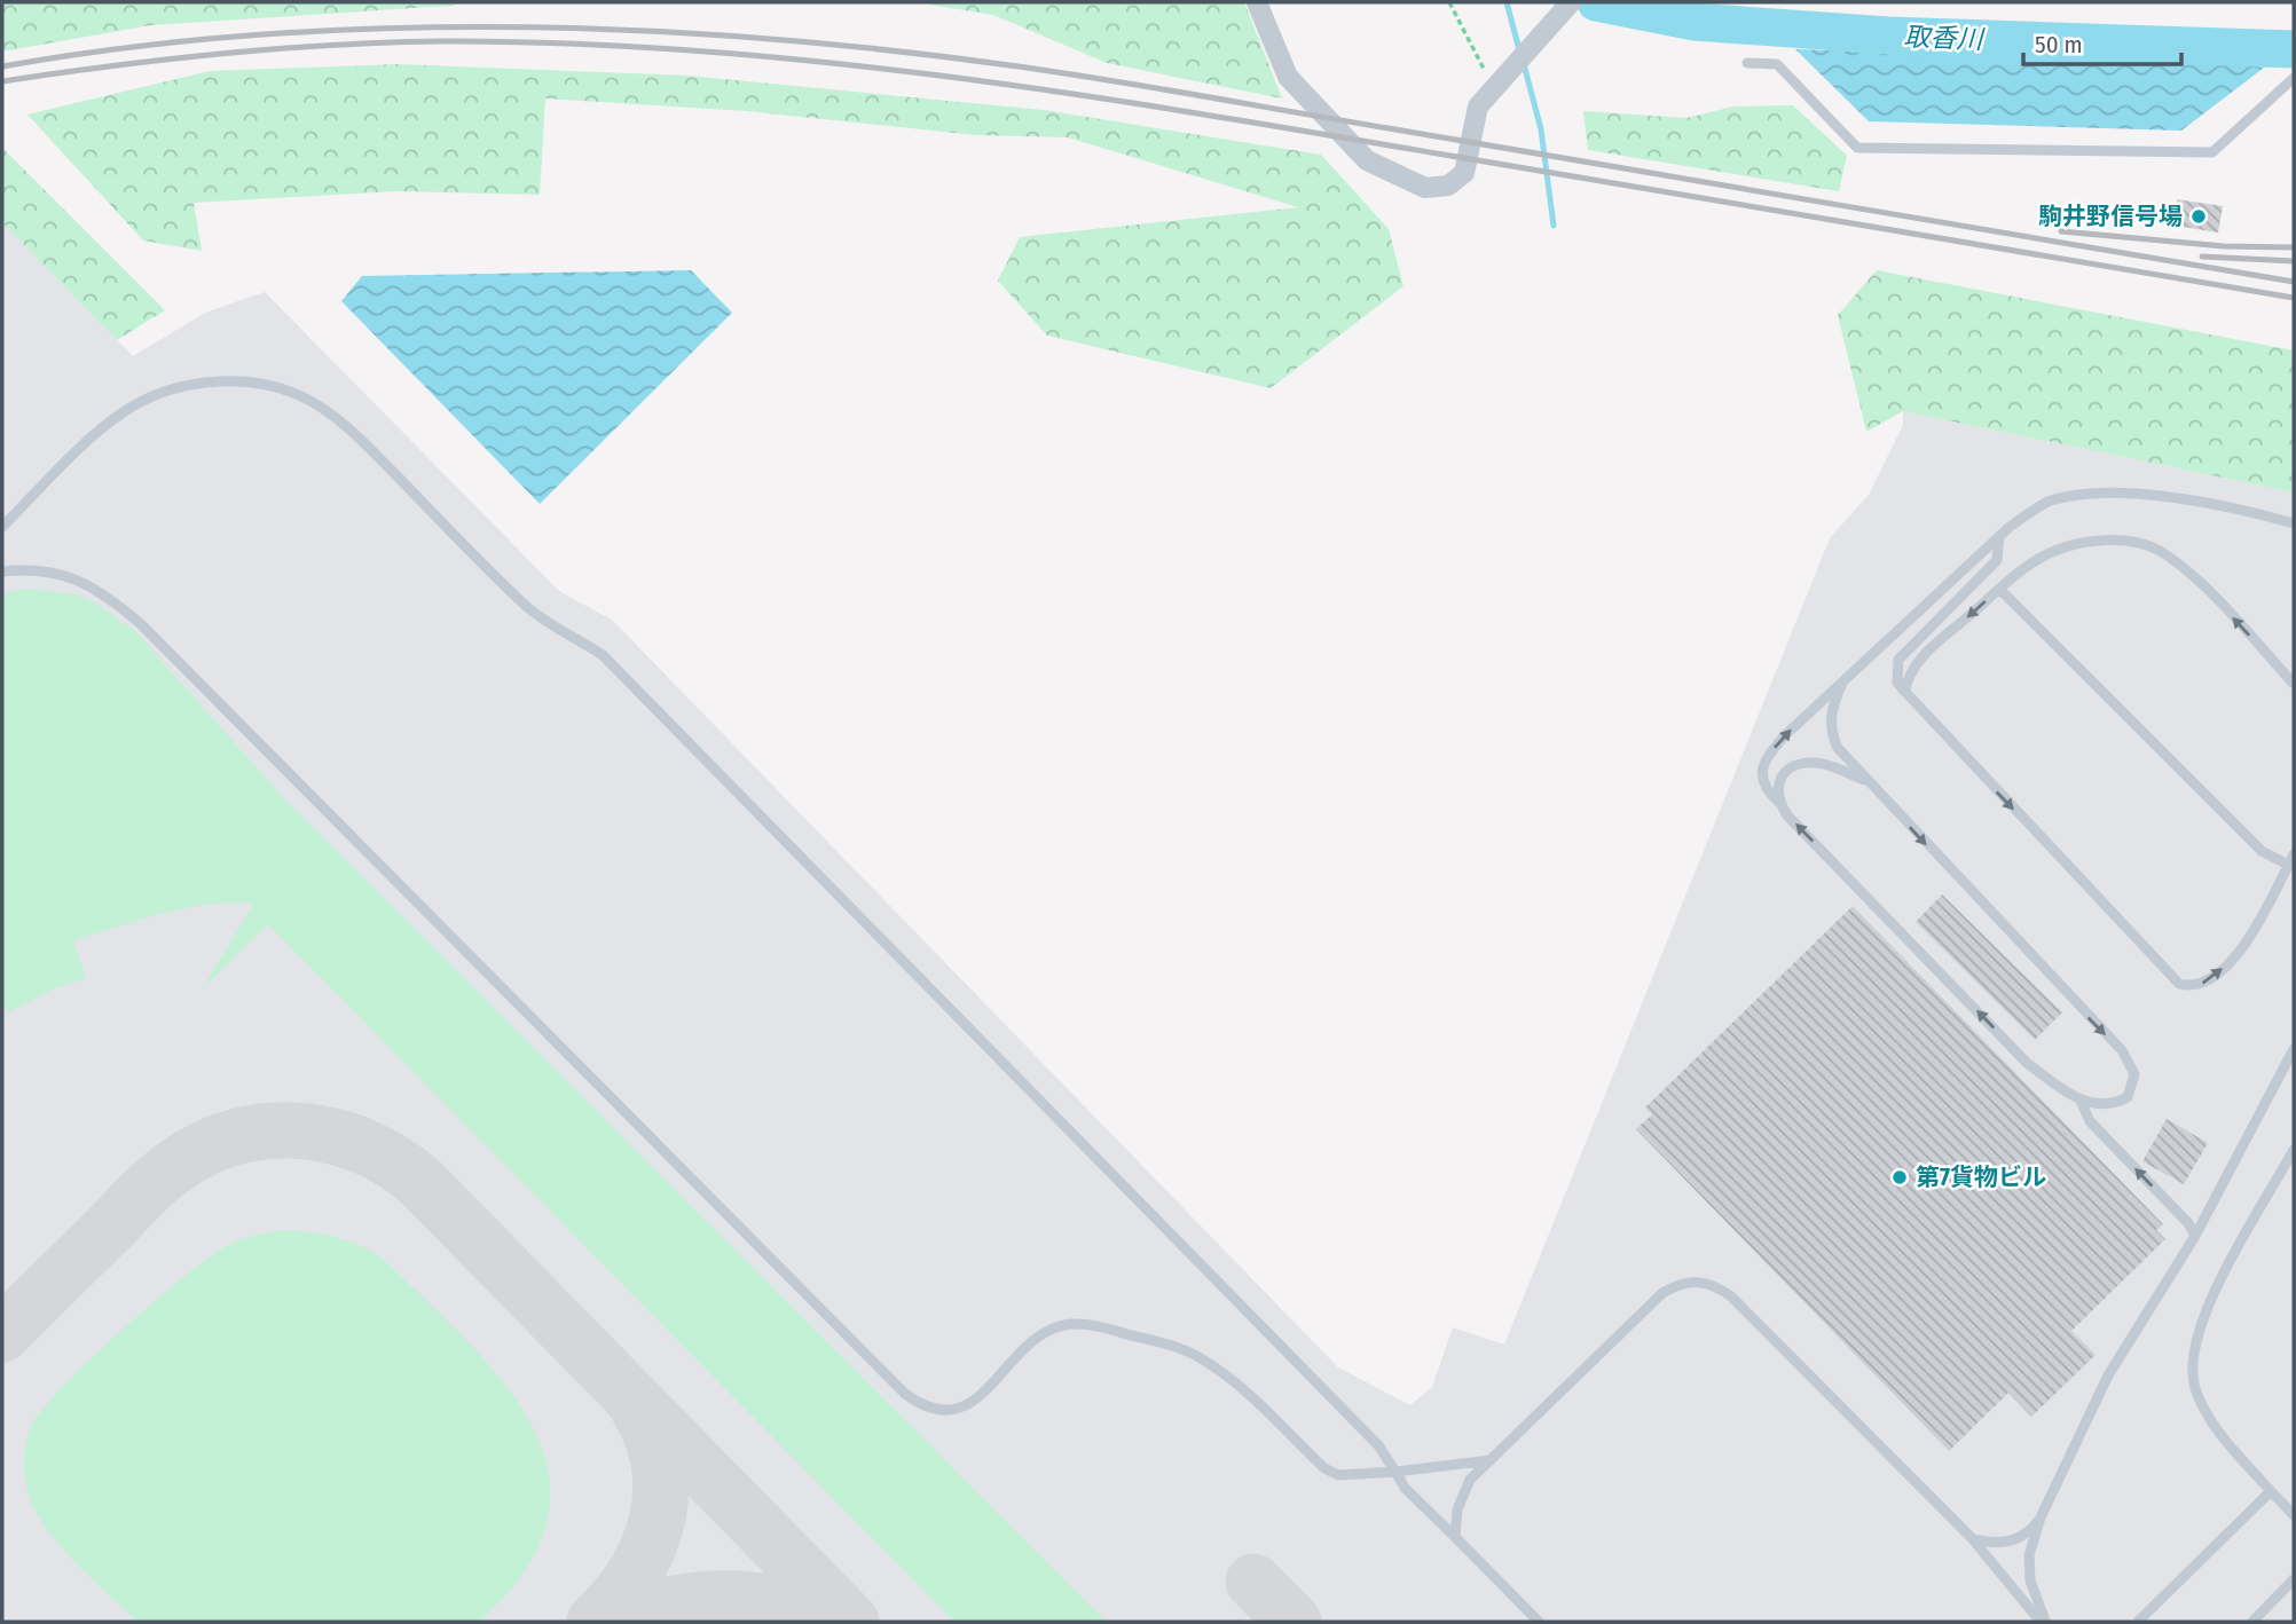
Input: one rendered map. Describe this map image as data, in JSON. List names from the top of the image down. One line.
{"water":["取香川"],"places":["駒井野信号場","第7貨物ビル"],"scale_bar":"50 m"}
